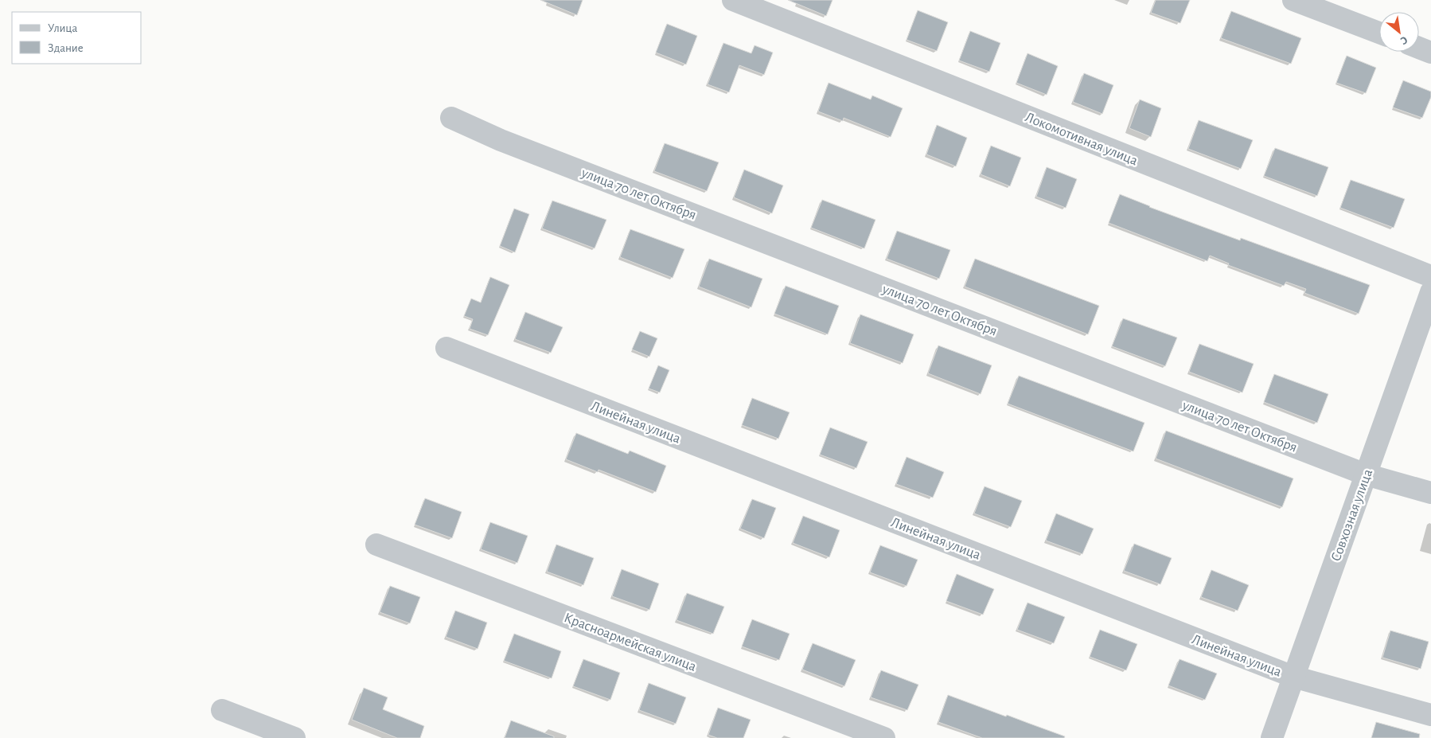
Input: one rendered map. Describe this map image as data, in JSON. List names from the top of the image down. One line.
{"streets":{"street":["Локомотивная улица","улица 70 лет Октября","Линейная улица","Совхозная улица","Красноармейская улица"]},"crossings":[["улица 70 лет Октября","Совхозная улица"],["Линейная улица","Совхозная улица"]],"legend":["Улица","Здание"],"north":"bottom right"}
